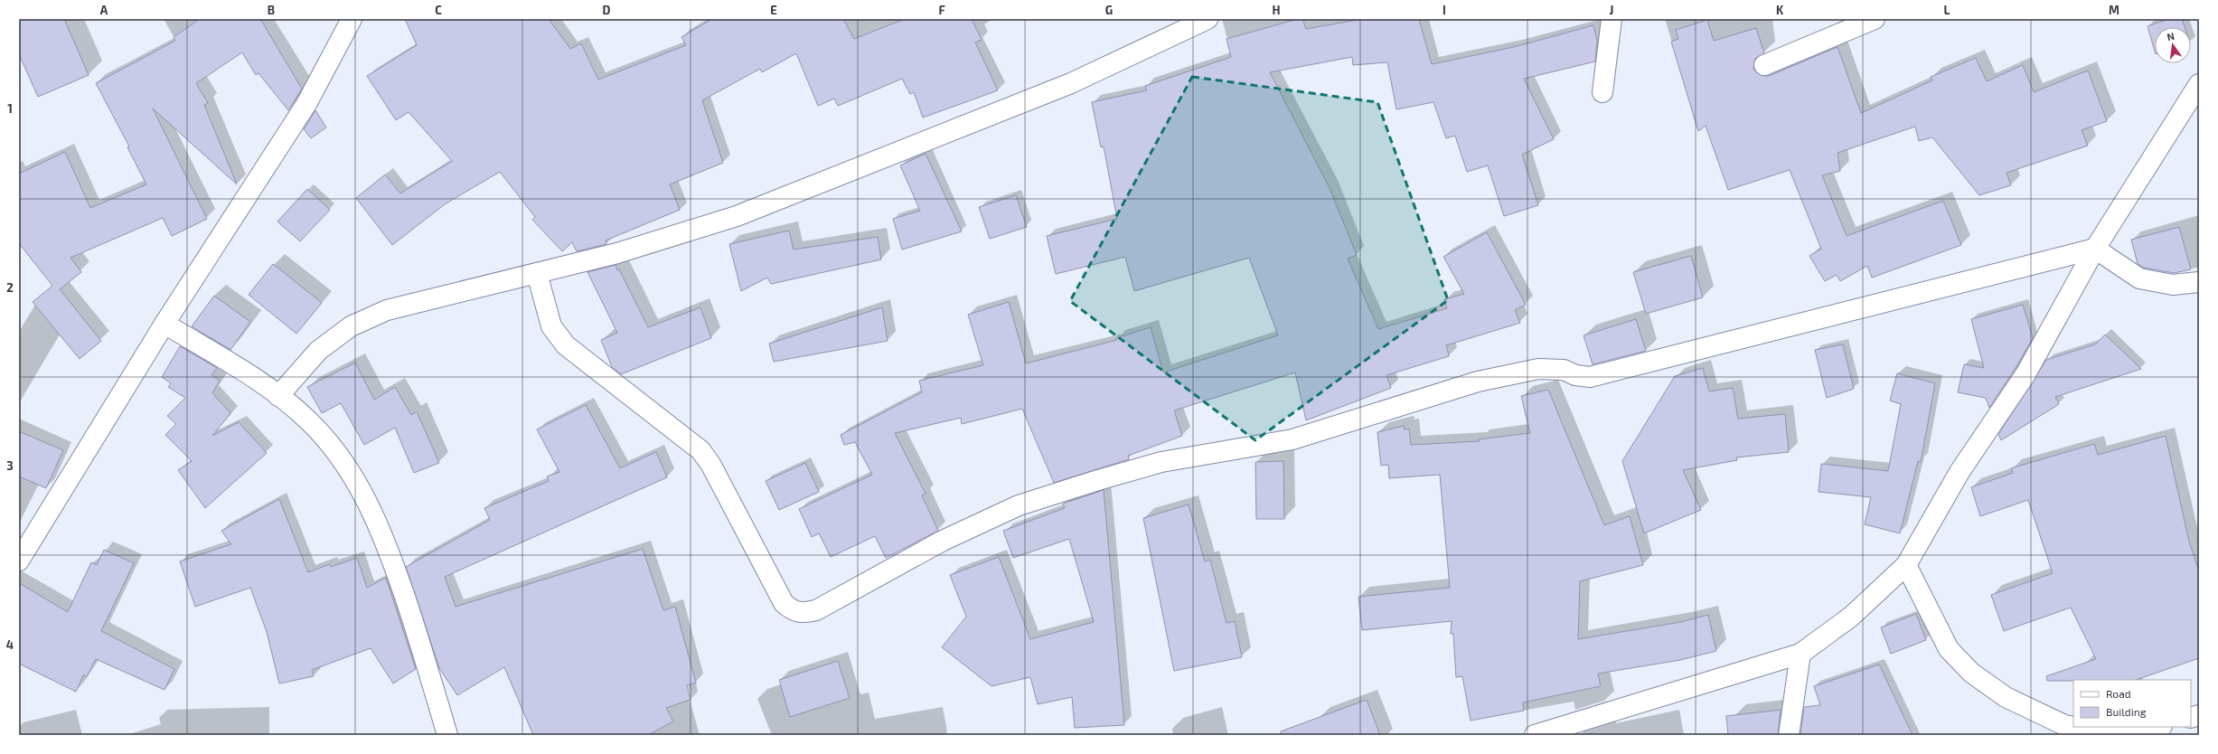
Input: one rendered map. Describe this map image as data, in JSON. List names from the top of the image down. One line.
{"legend":["Road","Building"],"north":"top","grid":{"columns":["A","B","C","D","E","F","G","H","I","J","K","L","M"],"rows":["1","2","3","4"]}}
